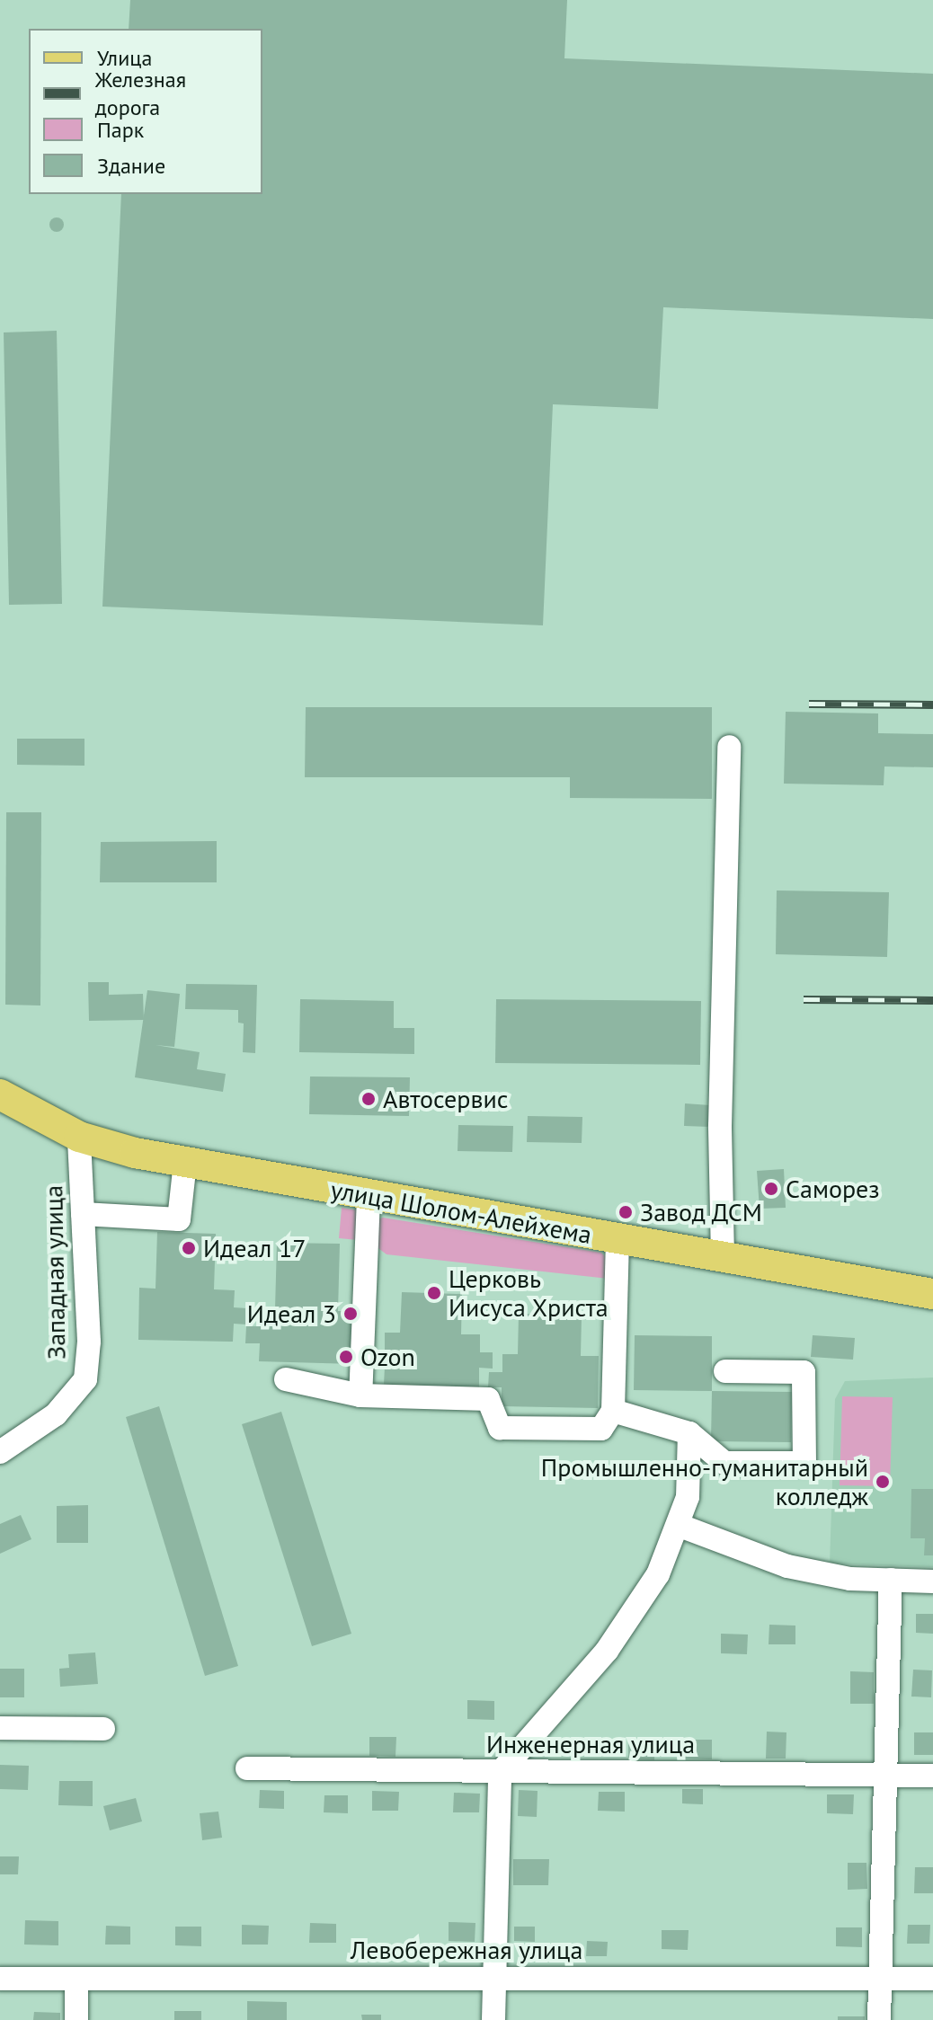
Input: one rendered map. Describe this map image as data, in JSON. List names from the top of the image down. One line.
{"streets":{"main road":["улица Шолом-Алейхема"],"street":["Западная улица","Инженерная улица","Левобережная улица"]},"crossings":[["улица Шолом-Алейхема","Западная улица"]],"places":["Автосервис","Саморез","Завод ДСМ","Идеал 17","Церковь Иисуса Христа","Идеал 3","Ozon","Промышленно-гуманитарный колледж"],"legend":["Улица","Железная дорога","Парк","Здание"]}
